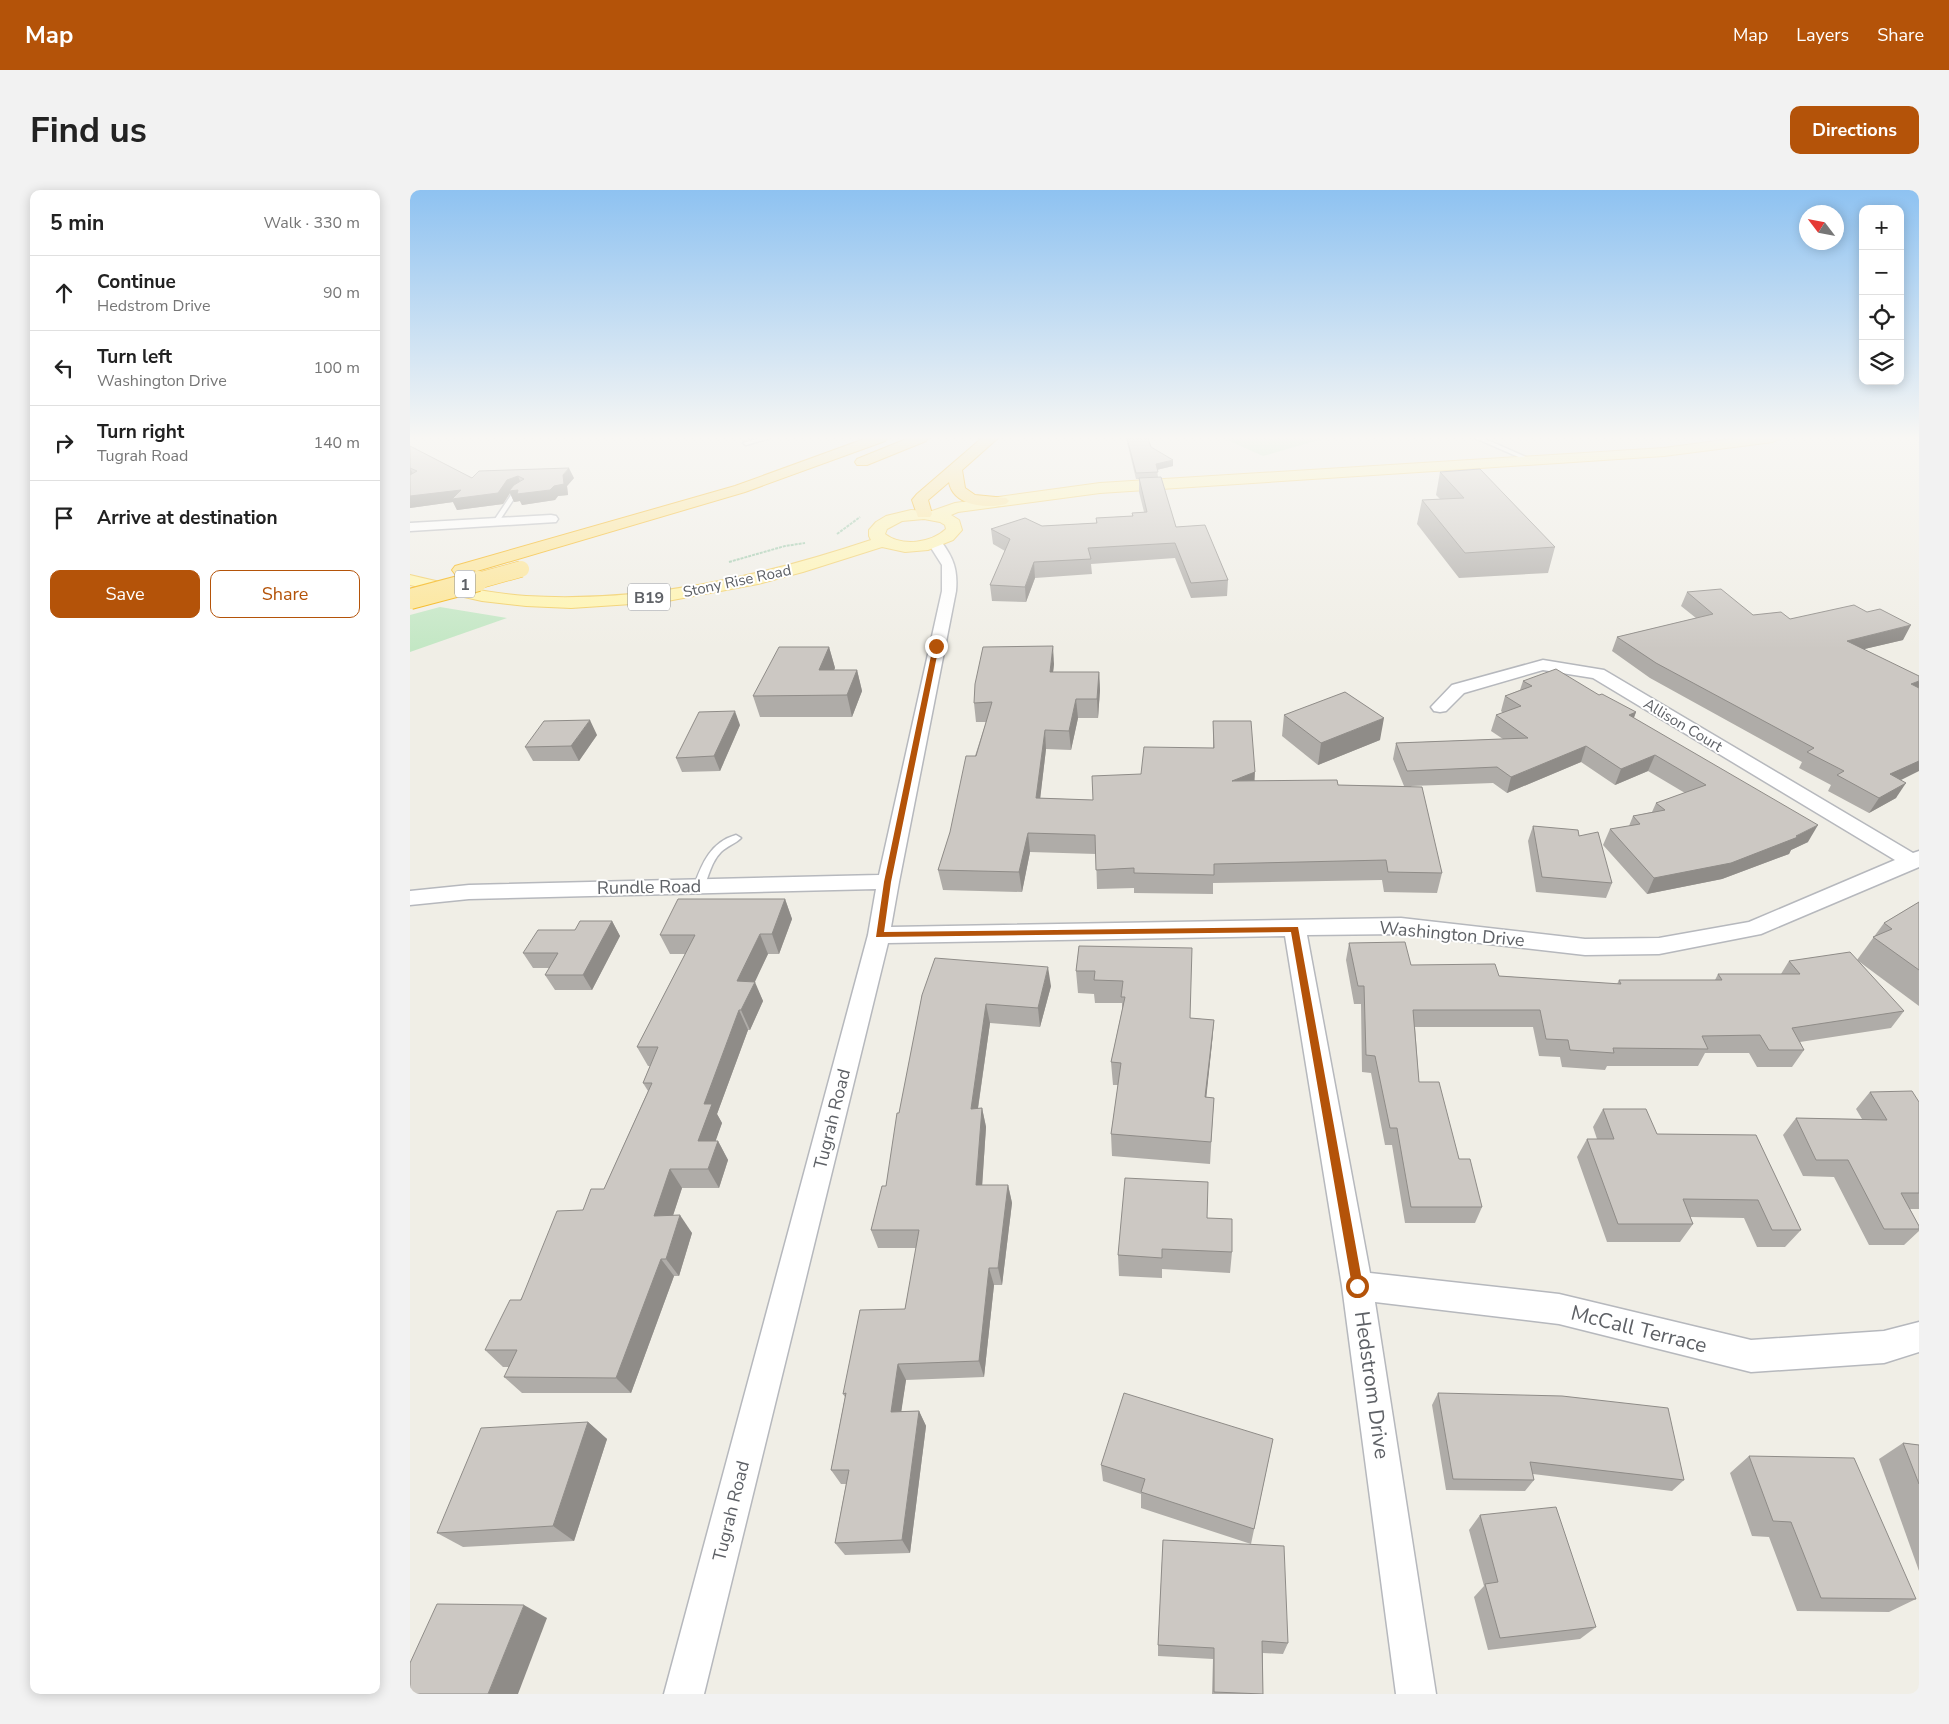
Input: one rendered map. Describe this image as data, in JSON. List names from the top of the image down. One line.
{"streets":{"highway":["1"],"main road":["Stony Rise Road","B19"],"street":["Allison Court","Rundle Road","Washington Drive","Tugrah Road","McCall Terrace","Hedstrom Drive"]},"crossings":[["Stony Rise Road","B19"],["B19","Tugrah Road"],["Allison Court","Washington Drive"],["Rundle Road","Tugrah Road"],["Washington Drive","Tugrah Road"],["Washington Drive","Hedstrom Drive"],["McCall Terrace","Hedstrom Drive"]],"north":"top left","page":{"header":"Map","nav":["Map","Layers","Share"],"buttons":["Directions",["Save","Share"]],"title":"Find us","heading":["5 min","Walk · 330 m"],"map_buttons":["+","−"],"list":[["Continue","Hedstrom Drive","90 m"],["Turn left","Washington Drive","100 m"],["Turn right","Tugrah Road","140 m"],"Arrive at destination"]}}
